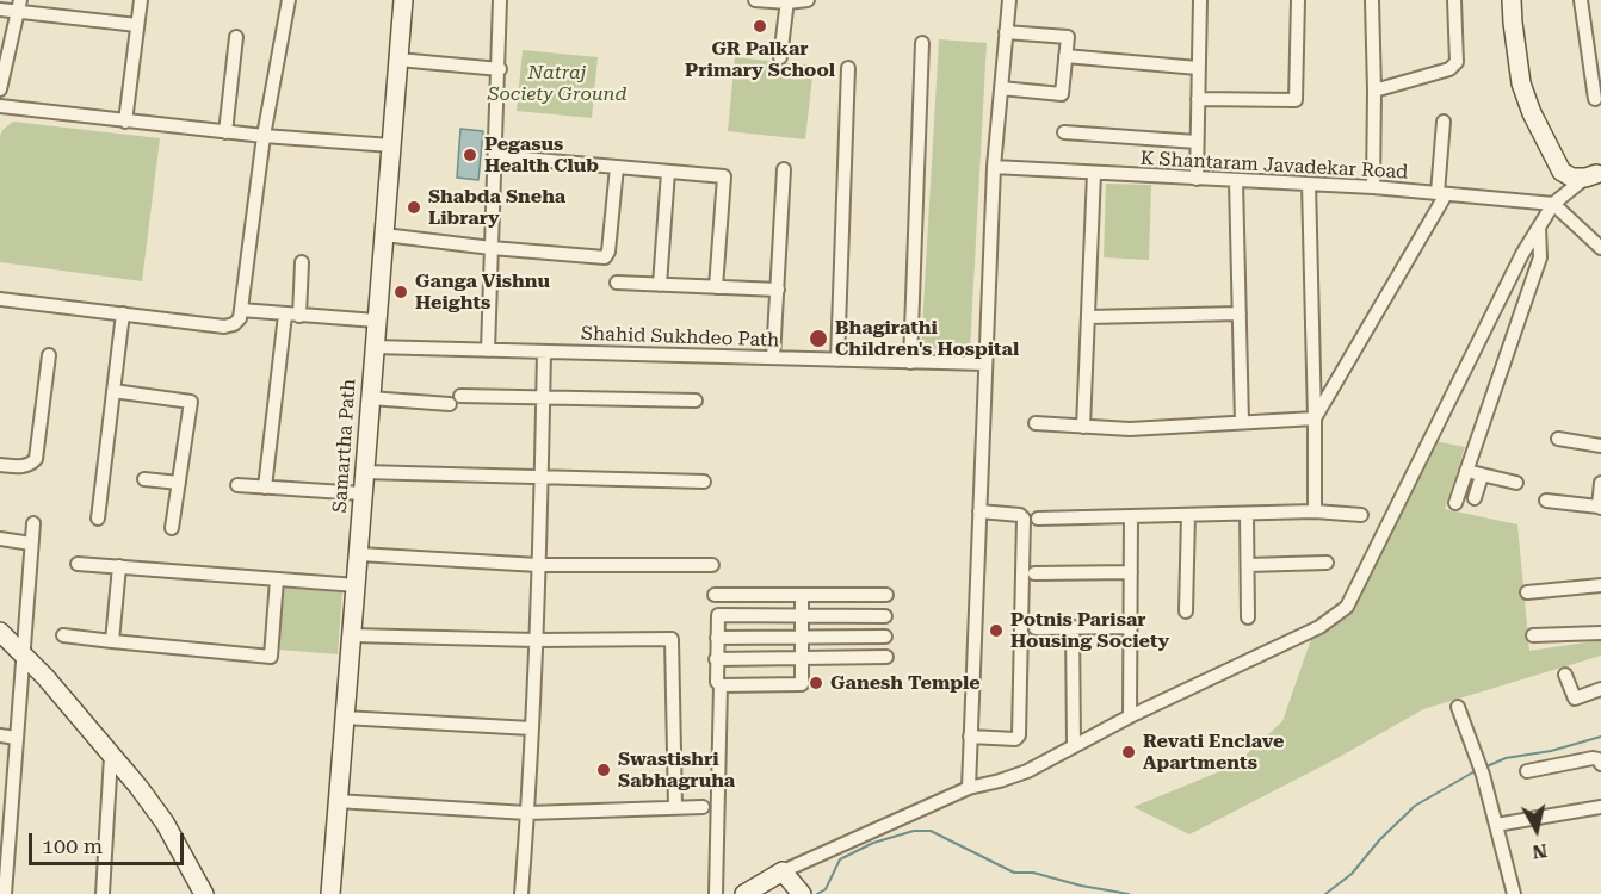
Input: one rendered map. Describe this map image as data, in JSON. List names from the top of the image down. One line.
{"streets":{"street":["K Shantaram Javadekar Road","Shahid Sukhdeo Path","Samartha Path"]},"crossings":[["Shahid Sukhdeo Path","Samartha Path"]],"parks":["Natraj Society Ground"],"places":["GR Palkar Primary School","Pegasus Health Club","Shabda Sneha Library","Ganga Vishnu Heights","Bhagirathi Children's Hospital","Potnis Parisar Housing Society","Ganesh Temple","Revati Enclave Apartments","Swastishri Sabhagruha"],"scale_bar":"100 m","north":"bottom"}
